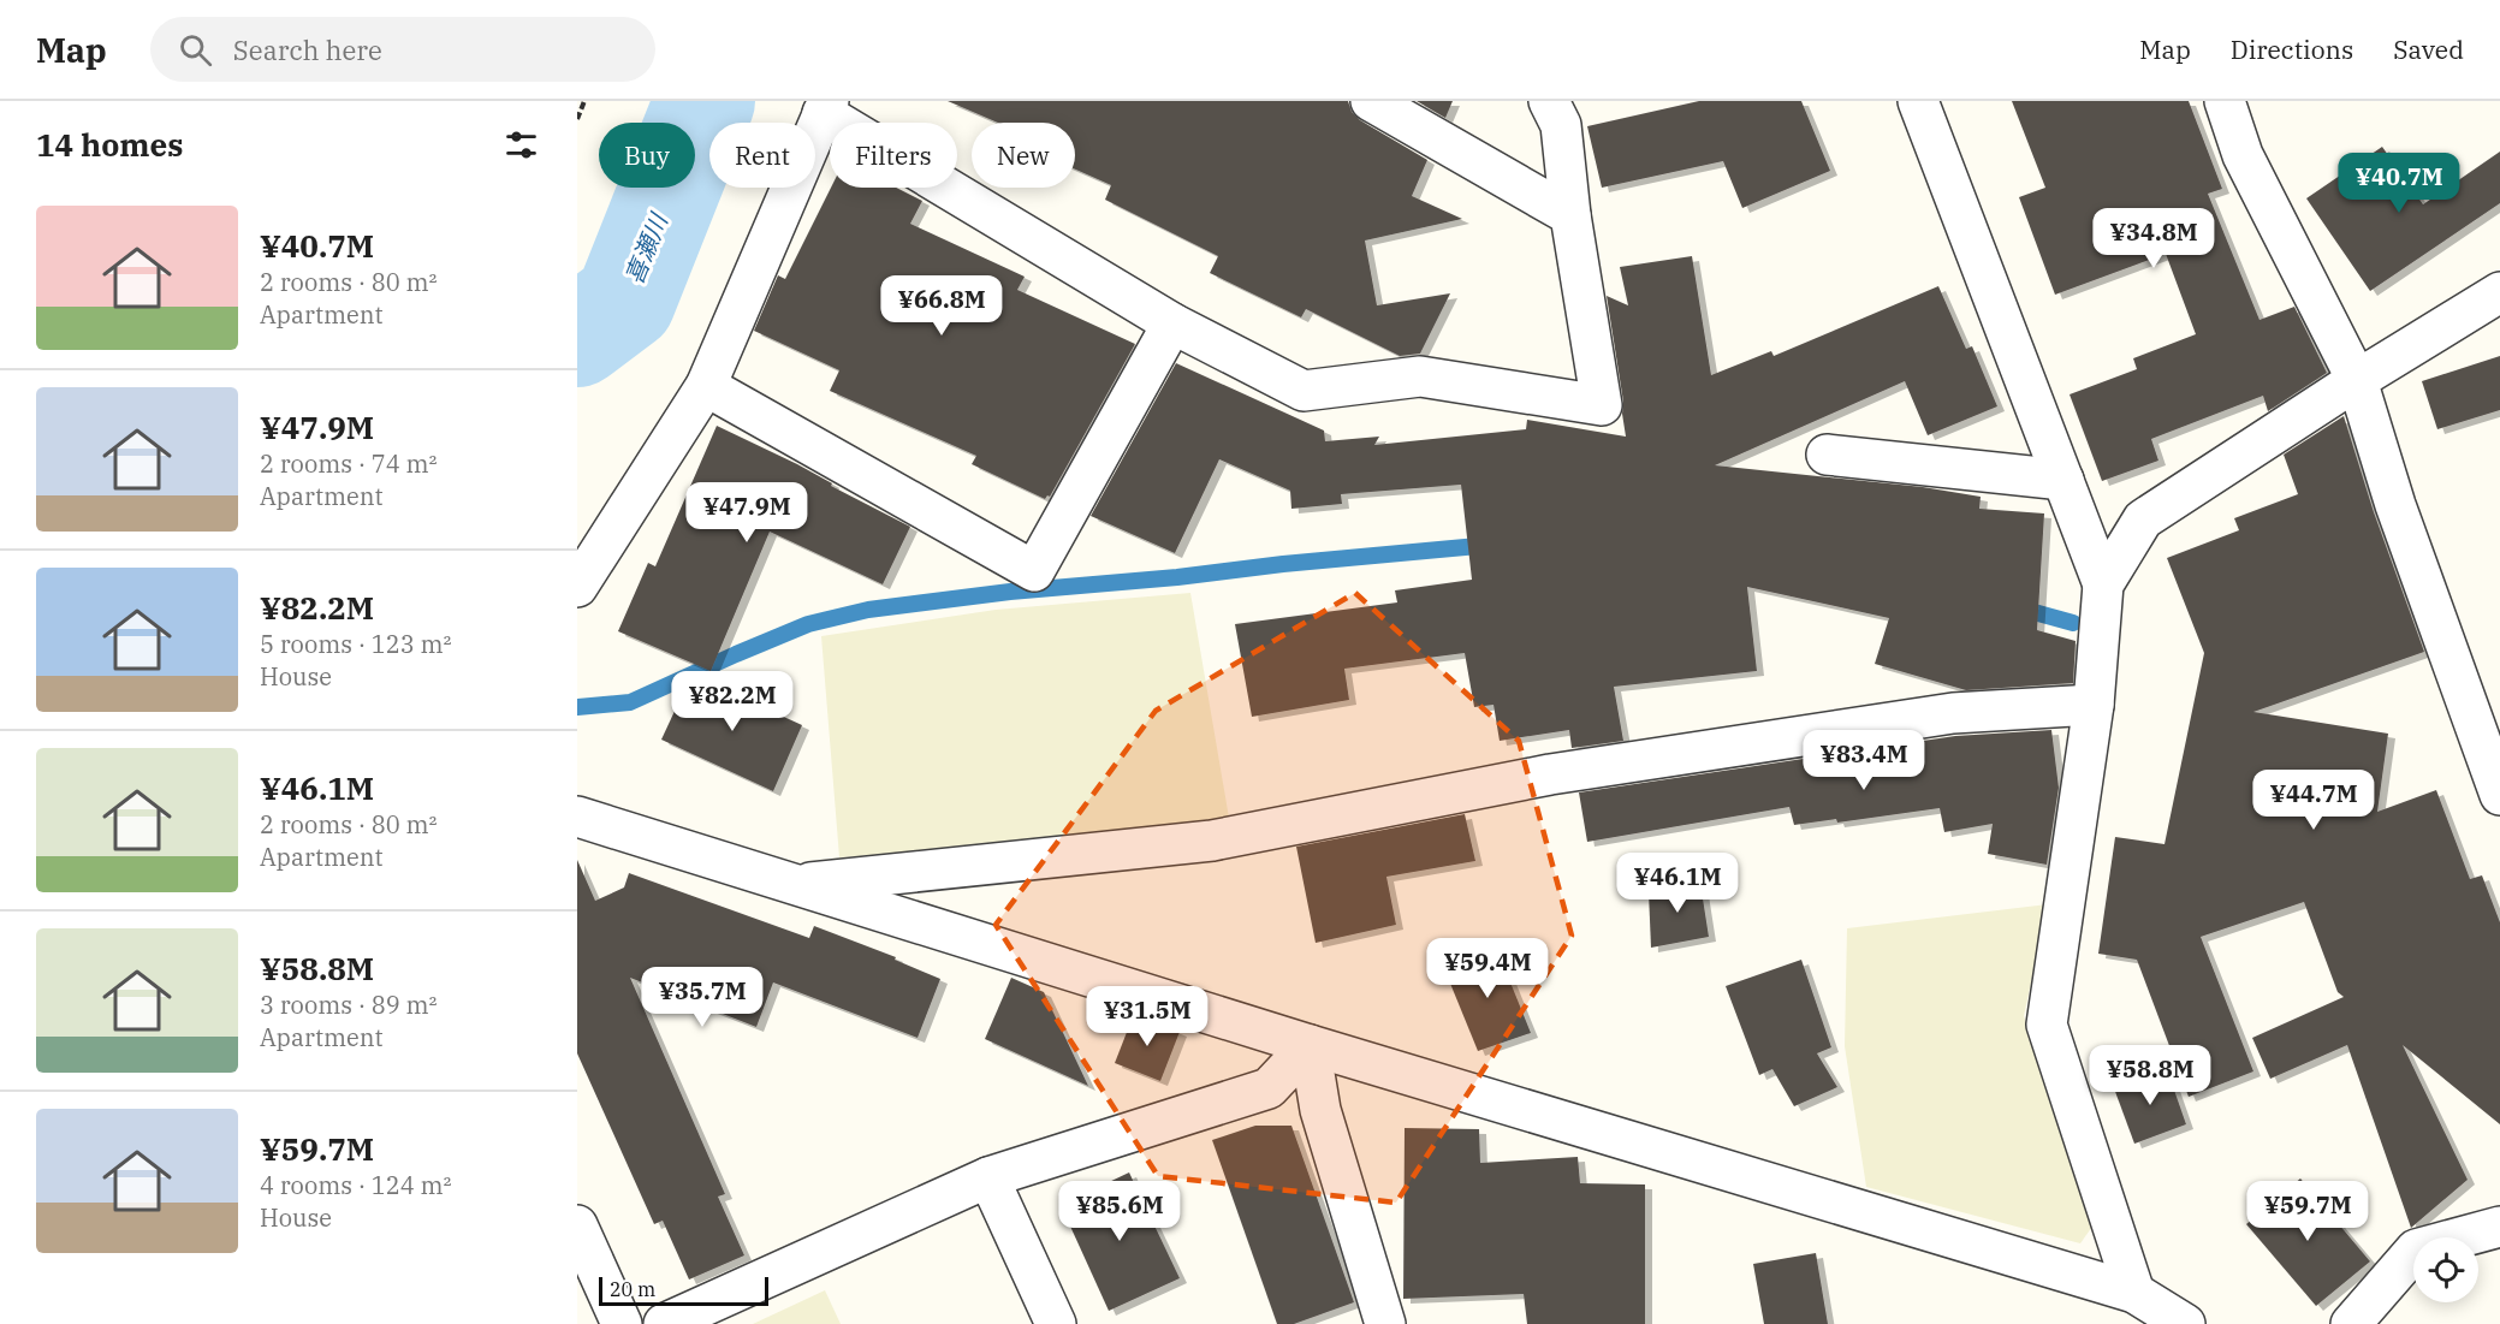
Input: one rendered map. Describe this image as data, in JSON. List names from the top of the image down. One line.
{"water":["喜瀬川"],"scale_bar":"20 m","page":{"header":"Map","search":"Search here","nav":["Map","Directions","Saved"],"heading":"14 homes","chip":["Buy","Rent","Filters","New"],"price":["¥40.7M","¥34.8M","¥66.8M","¥47.9M","¥82.2M","¥83.4M","¥44.7M","¥46.1M","¥59.4M","¥35.7M","¥31.5M","¥58.8M","¥85.6M","¥59.7M"],"list":[{"name":"¥40.7M","note":"2 rooms · 80 m² · Apartment"},{"name":"¥47.9M","note":"2 rooms · 74 m² · Apartment"},{"name":"¥82.2M","note":"5 rooms · 123 m² · House"},{"name":"¥46.1M","note":"2 rooms · 80 m² · Apartment"},{"name":"¥58.8M","note":"3 rooms · 89 m² · Apartment"},{"name":"¥59.7M","note":"4 rooms · 124 m² · House"}],"scale":"20 m"}}
